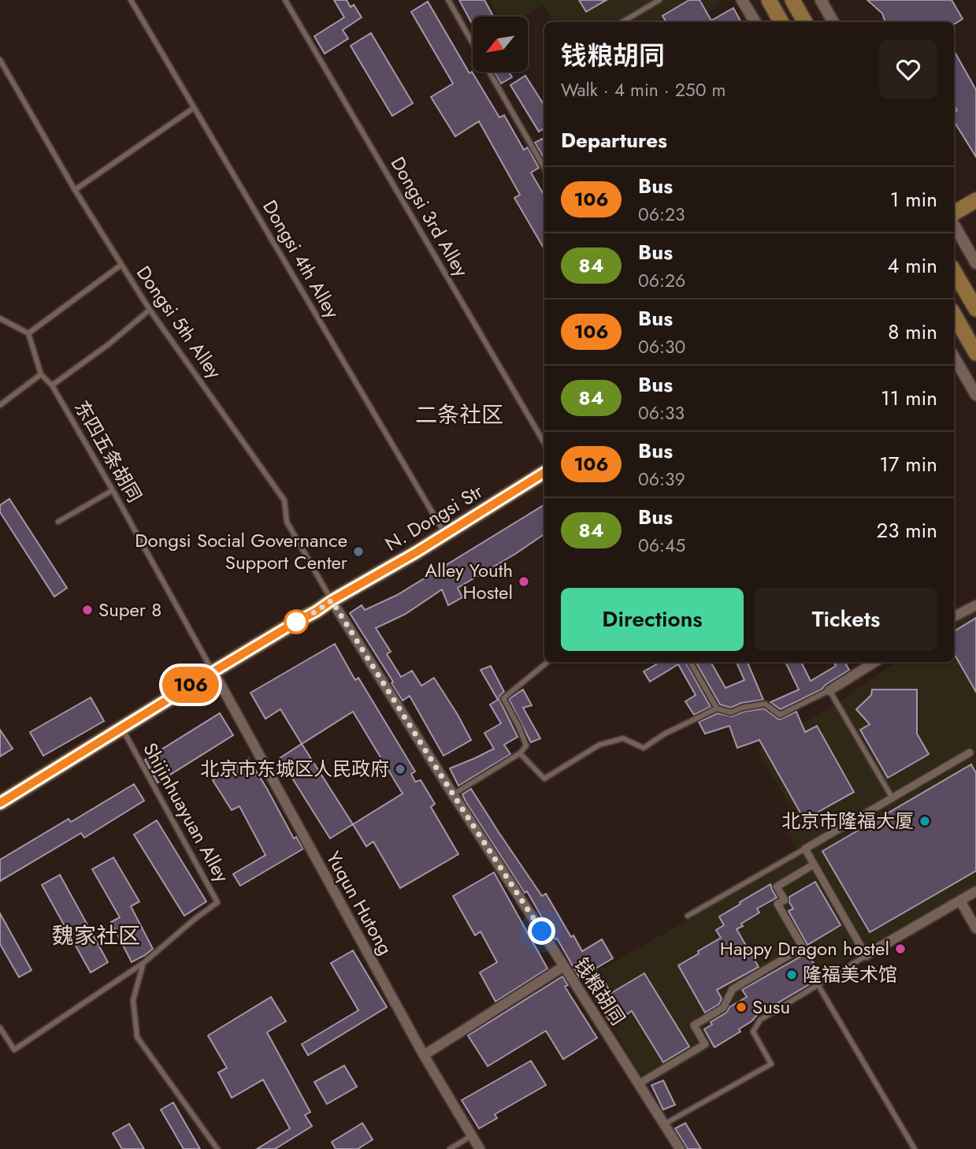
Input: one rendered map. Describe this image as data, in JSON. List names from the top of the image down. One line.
{"streets":{"main road":["N. Dongsi Str"],"street":["Yuqun Hutong","钱粮胡同"],"lane":["Dongsi 3rd Alley","Dongsi 4th Alley","Dongsi 5th Alley","东四五条胡同","Shijinhuayuan Alley"]},"crossings":[["Dongsi 4th Alley","N. Dongsi Str"],["Dongsi 5th Alley","N. Dongsi Str"],["Dongsi 5th Alley","钱粮胡同"],["东四五条胡同","N. Dongsi Str"],["东四五条胡同","Yuqun Hutong"],["N. Dongsi Str","Shijinhuayuan Alley"],["N. Dongsi Str","Yuqun Hutong"],["N. Dongsi Str","钱粮胡同"]],"districts":["二条社区","魏家社区"],"places":["Dongsi Social Governance Support Center","Alley Youth Hostel","Super 8","北京市东城区人民政府","北京市隆福大厦","Happy Dragon hostel","隆福美术馆","Susu"],"lines":["bus line 106"],"north":"bottom left","page":{"on_map":"106","heading":[["钱粮胡同","Walk · 4 min · 250 m"],"Departures"],"list":[{"mark":"106","name":"Bus","note":"06:23","value":"1 min"},{"mark":"84","name":"Bus","note":"06:26","value":"4 min"},{"mark":"106","name":"Bus","note":"06:30","value":"8 min"},{"mark":"84","name":"Bus","note":"06:33","value":"11 min"},{"mark":"106","name":"Bus","note":"06:39","value":"17 min"},{"mark":"84","name":"Bus","note":"06:45","value":"23 min"}],"buttons":["Directions","Tickets"]}}
